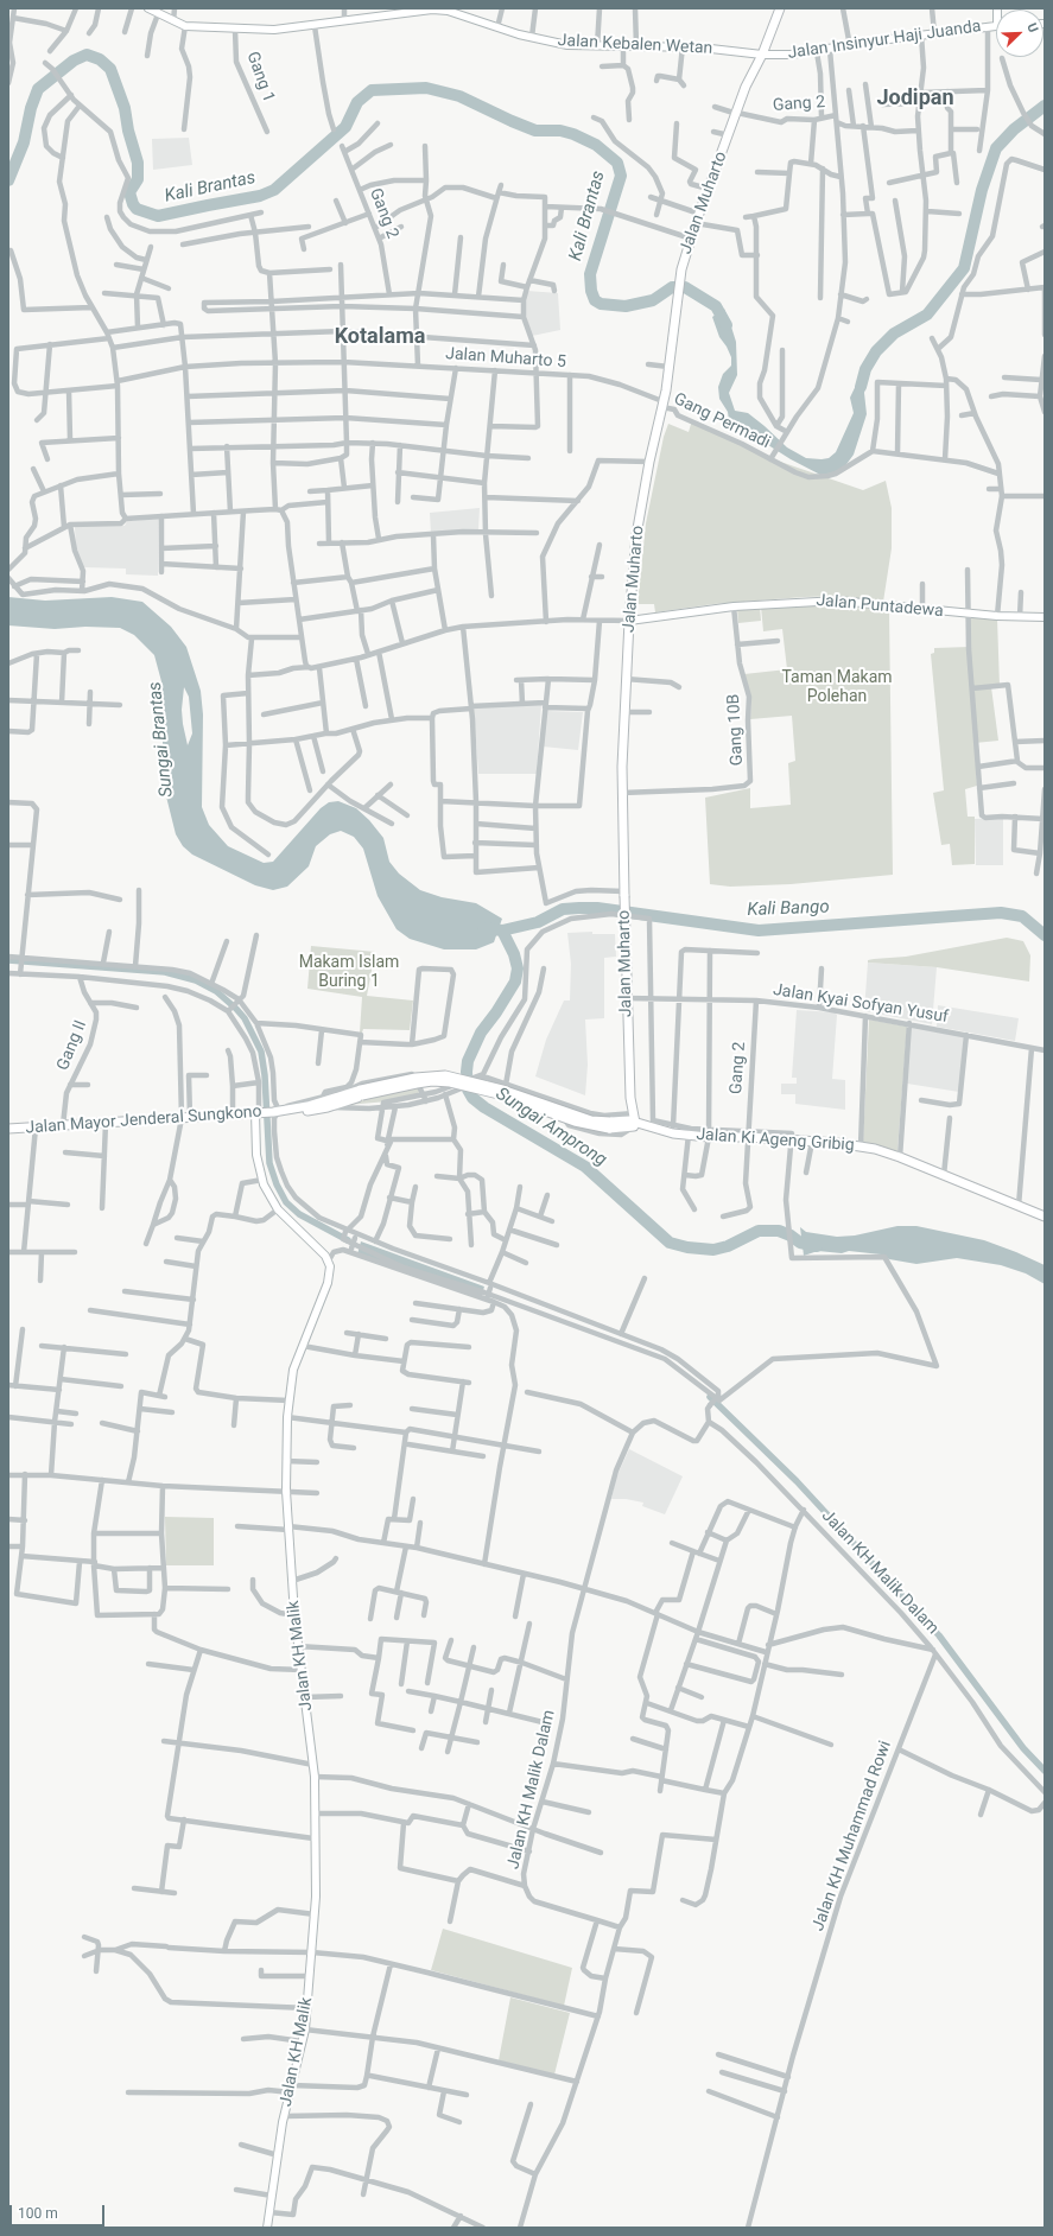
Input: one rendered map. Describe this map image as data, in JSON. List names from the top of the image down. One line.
{"streets":{"main road":["Jalan Muharto","Jalan Mayor Jenderal Sungkono","Jalan Ki Ageng Gribig"],"street":["Jalan Insinyur Haji Juanda","Jalan Kebalen Wetan","Gang 1","Gang 2","Jalan Muharto 5","Gang Permadi","Jalan Puntadewa","Gang 10B","Jalan Kyai Sofyan Yusuf","Gang II","Jalan KH Malik Dalam","Jalan KH Malik","Jalan KH Muhammad Rowi"]},"crossings":[["Jalan Insinyur Haji Juanda","Jalan Kebalen Wetan"],["Jalan Insinyur Haji Juanda","Jalan Muharto"],["Jalan Kebalen Wetan","Gang 1"],["Jalan Kebalen Wetan","Jalan Muharto"],["Gang 2","Jalan Muharto"],["Gang 2","Jalan Kyai Sofyan Yusuf"],["Gang 2","Jalan Ki Ageng Gribig"],["Jalan Muharto","Jalan Muharto 5"],["Jalan Muharto","Gang Permadi"],["Jalan Muharto","Jalan Puntadewa"],["Jalan Muharto","Gang 10B"],["Jalan Muharto","Jalan Kyai Sofyan Yusuf"],["Jalan Muharto","Jalan Ki Ageng Gribig"],["Jalan Muharto 5","Gang Permadi"],["Jalan Puntadewa","Gang 10B"],["Gang II","Jalan Mayor Jenderal Sungkono"],["Jalan Mayor Jenderal Sungkono","Jalan Ki Ageng Gribig"],["Jalan KH Malik Dalam","Jalan KH Muhammad Rowi"]],"districts":["Jodipan","Kotalama"],"water":["Kali Brantas","Sungai Brantas","Kali Bango","Sungai Amprong"],"parks":["Taman Makam Polehan","Makam Islam Buring 1"],"scale_bar":"100 m","north":"top right"}
